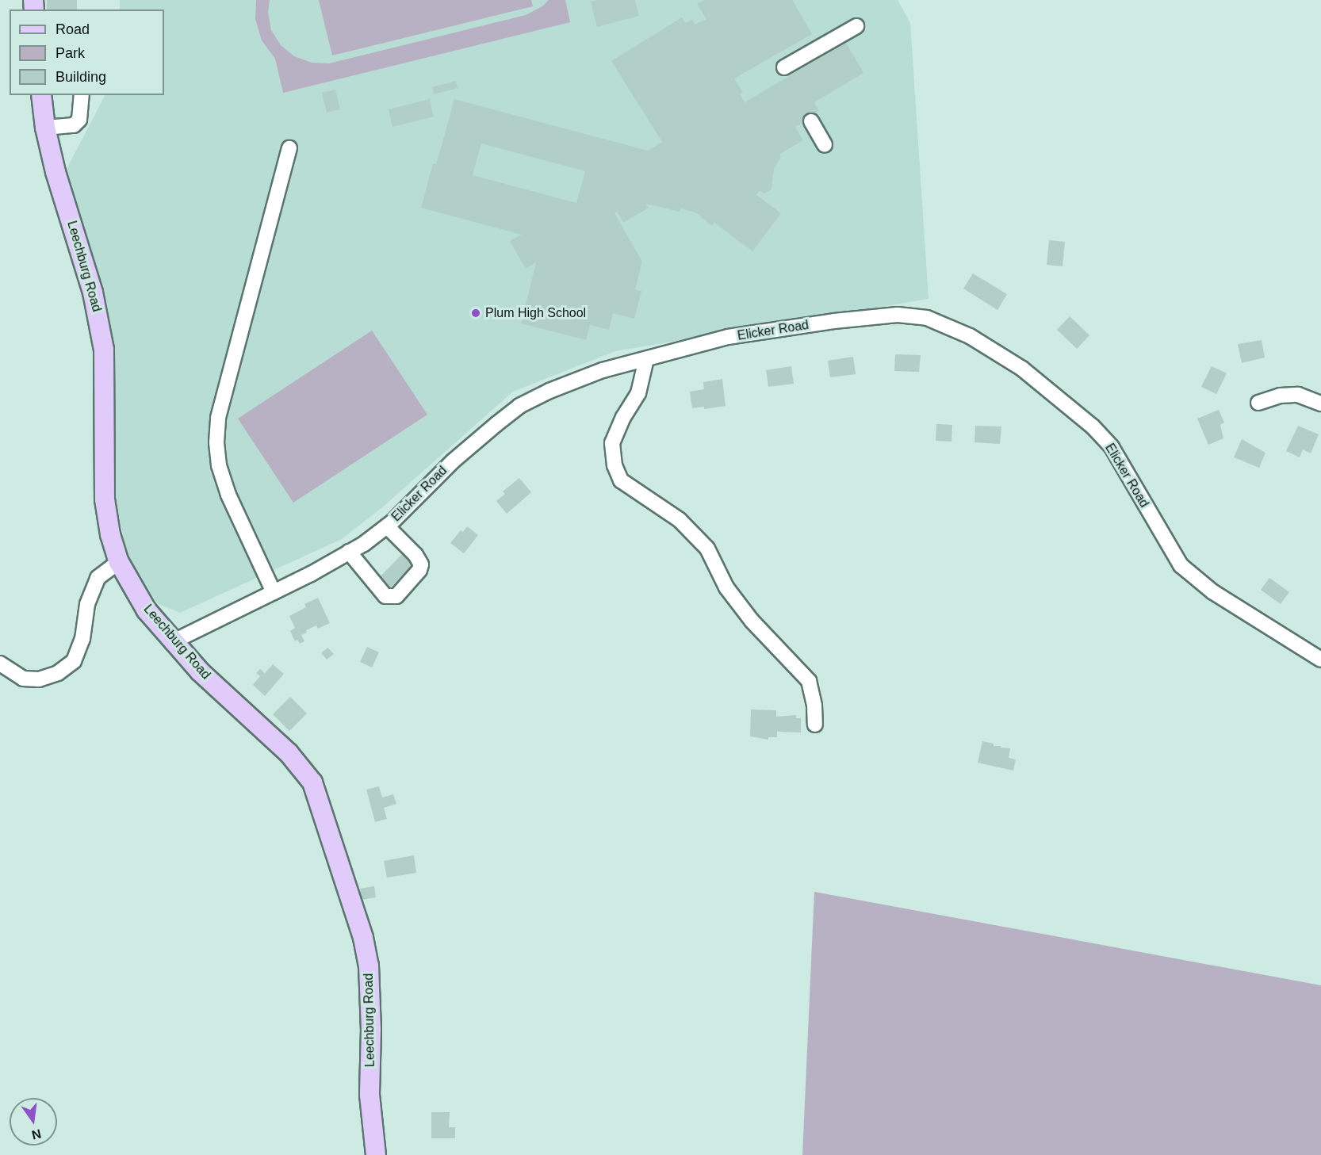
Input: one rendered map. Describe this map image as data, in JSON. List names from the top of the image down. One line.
{"streets":{"main road":["Leechburg Road"],"street":["Elicker Road"]},"crossings":[["Leechburg Road","Elicker Road"]],"places":["Plum High School"],"legend":["Road","Park","Building"],"north":"bottom"}
